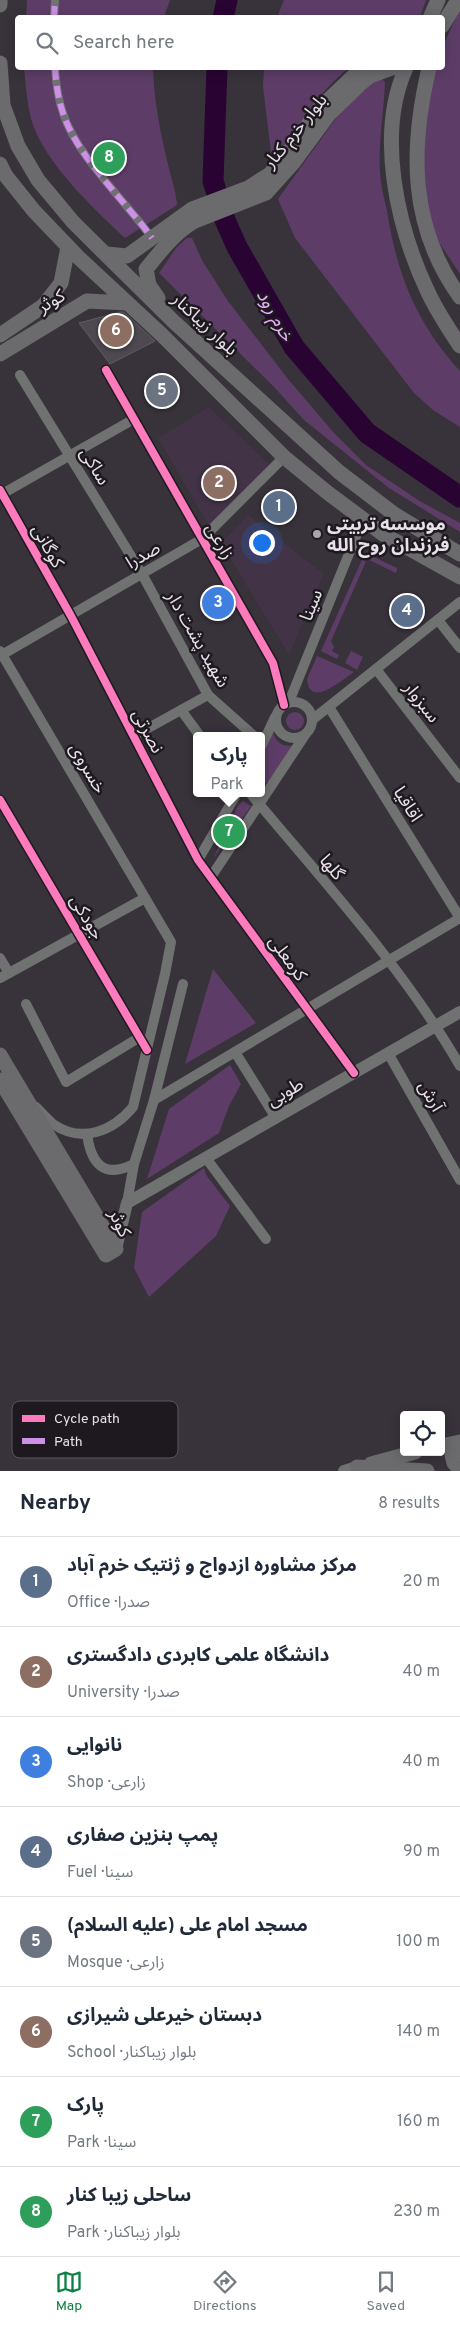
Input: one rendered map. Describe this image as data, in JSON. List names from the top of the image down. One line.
{"streets":{"main road":["بلوار خرم کنار","کوثر","بلوار زیباکنار"],"street":["ساکی","زارعی","کوگانی","صدرا","سینا","شهید پشت دار","سبزوار","نصرتی","خسروی","اقاقیا","گلها","جودکی","کرمعلی","طوبی","آرش"]},"crossings":[["ساکی","صدرا"],["ساکی","شهید پشت دار"],["زارعی","صدرا"],["زارعی","سینا"],["کوگانی","صدرا"],["کوگانی","نصرتی"],["صدرا","شهید پشت دار"],["صدرا","نصرتی"],["صدرا","خسروی"],["نصرتی","کرمعلی"],["خسروی","جودکی"],["گلها","طوبی"],["کرمعلی","طوبی"],["طوبی","آرش"]],"water":["خرم رود"],"places":["موسسه تربیتی فرزندان روح الله"],"legend":["Cycle path","Path"],"page":{"search":"Search here","pins":["8","6","5","2","1","3","4","7"],"popup":["پارک","Park"],"heading":["Nearby","8 results"],"list":[{"mark":"1","name":"مرکز مشاوره ازدواج و ژنتیک خرم آباد","note":"Office · صدرا","value":"20 m"},{"mark":"2","name":"دانشگاه علمی کابردی دادگستری","note":"University · صدرا","value":"40 m"},{"mark":"3","name":"نانوایی","note":"Shop · زارعی","value":"40 m"},{"mark":"4","name":"پمپ بنزین صفاری","note":"Fuel · سینا","value":"90 m"},{"mark":"5","name":"مسجد امام علی (علیه السلام)","note":"Mosque · زارعی","value":"100 m"},{"mark":"6","name":"دبستان خیرعلی شیرازی","note":"School · بلوار زیباکنار","value":"140 m"},{"mark":"7","name":"پارک","note":"Park · سینا","value":"160 m"},{"mark":"8","name":"ساحلی زیبا کنار","note":"Park · بلوار زیباکنار","value":"230 m"}],"nav":["Map","Directions","Saved"]}}
